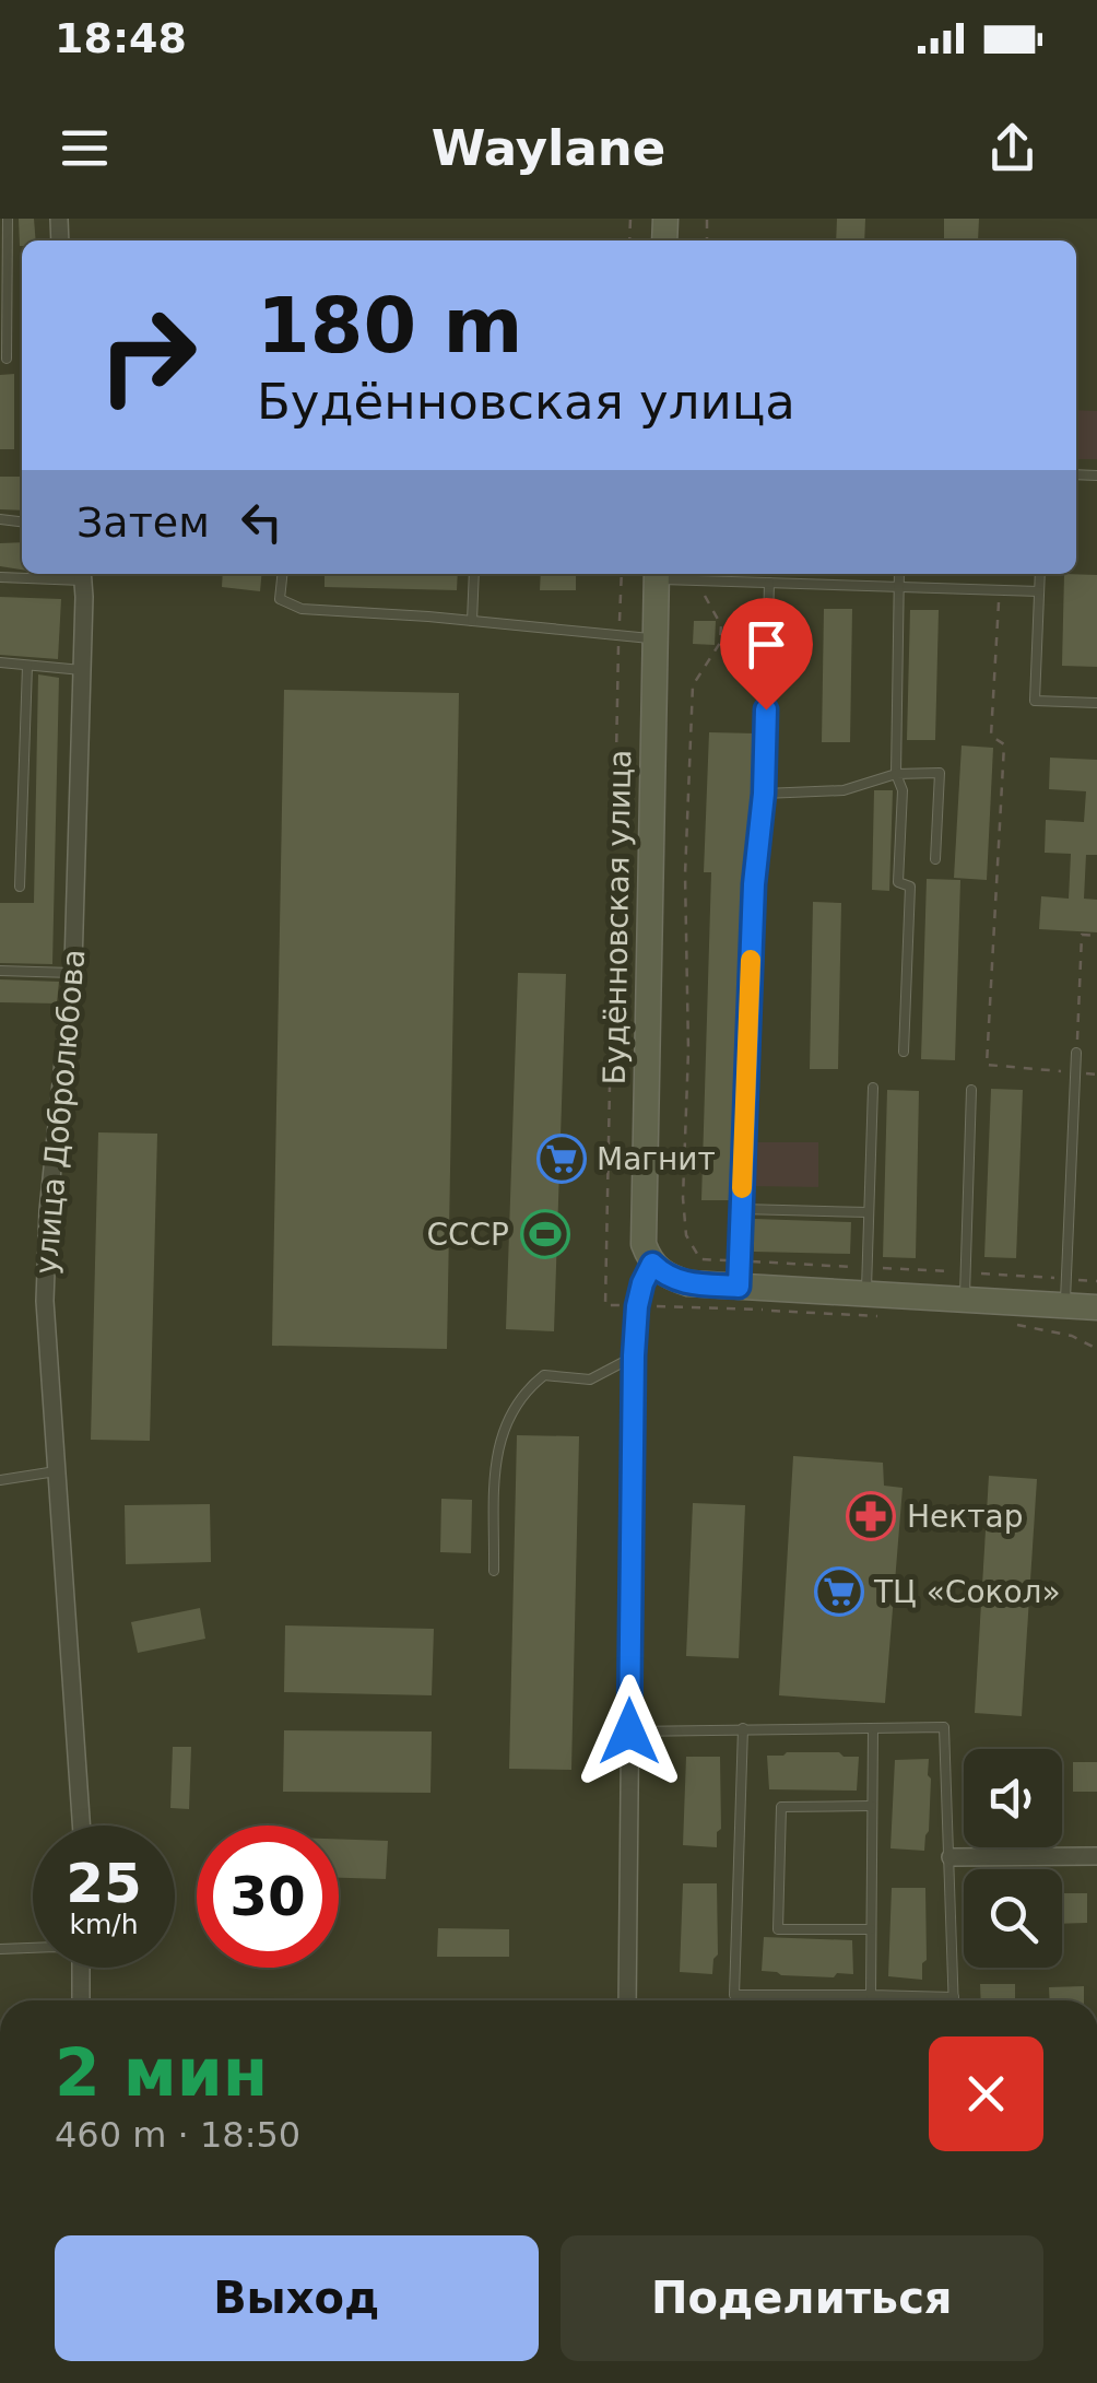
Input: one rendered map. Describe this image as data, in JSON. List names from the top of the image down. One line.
{"streets":{"main road":["Будённовская улица"],"street":["улица Добролюбова"]},"places":{"supermarket":["Магнит","ТЦ «Сокол»"],"sports":["СССР"],"pharmacy":["Нектар"]},"page":{"status":"18:48","header":"Waylane","turn":["180 m","Будённовская улица"],"then":"Затем","speed":"25 km/h","limit":"30","heading":["2 мин","460 m · 18:50"],"buttons":["Выход","Поделиться"]}}
